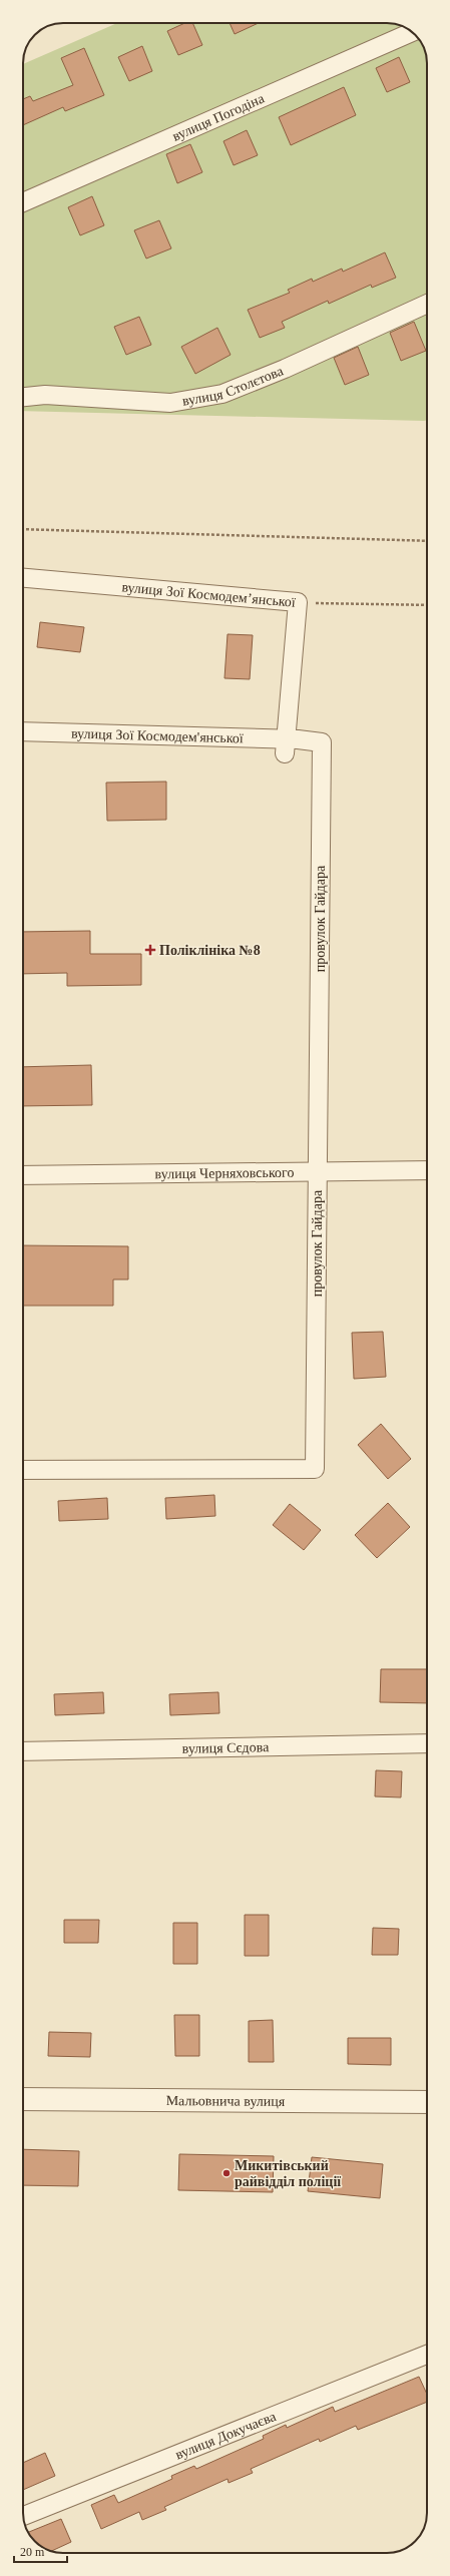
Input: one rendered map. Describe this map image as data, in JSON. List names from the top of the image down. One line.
{"streets":{"street":["вулиця Погодіна","вулиця Столєтова","вулиця Зої Космодем’янської","вулиця Зої Космодем'янської","провулок Гайдара","вулиця Черняховського","вулиця Сєдова","Мальовнича вулиця","вулиця Докучаєва"]},"crossings":[["вулиця Зої Космодем’янської","вулиця Зої Космодем'янської"],["вулиця Зої Космодем’янської","провулок Гайдара"],["вулиця Зої Космодем'янської","провулок Гайдара"],["провулок Гайдара","вулиця Черняховського"]],"places":{"health":["Поліклініка №8"],"other":["Микитівський райвідділ поліції"]},"scale_bar":"20 m"}
